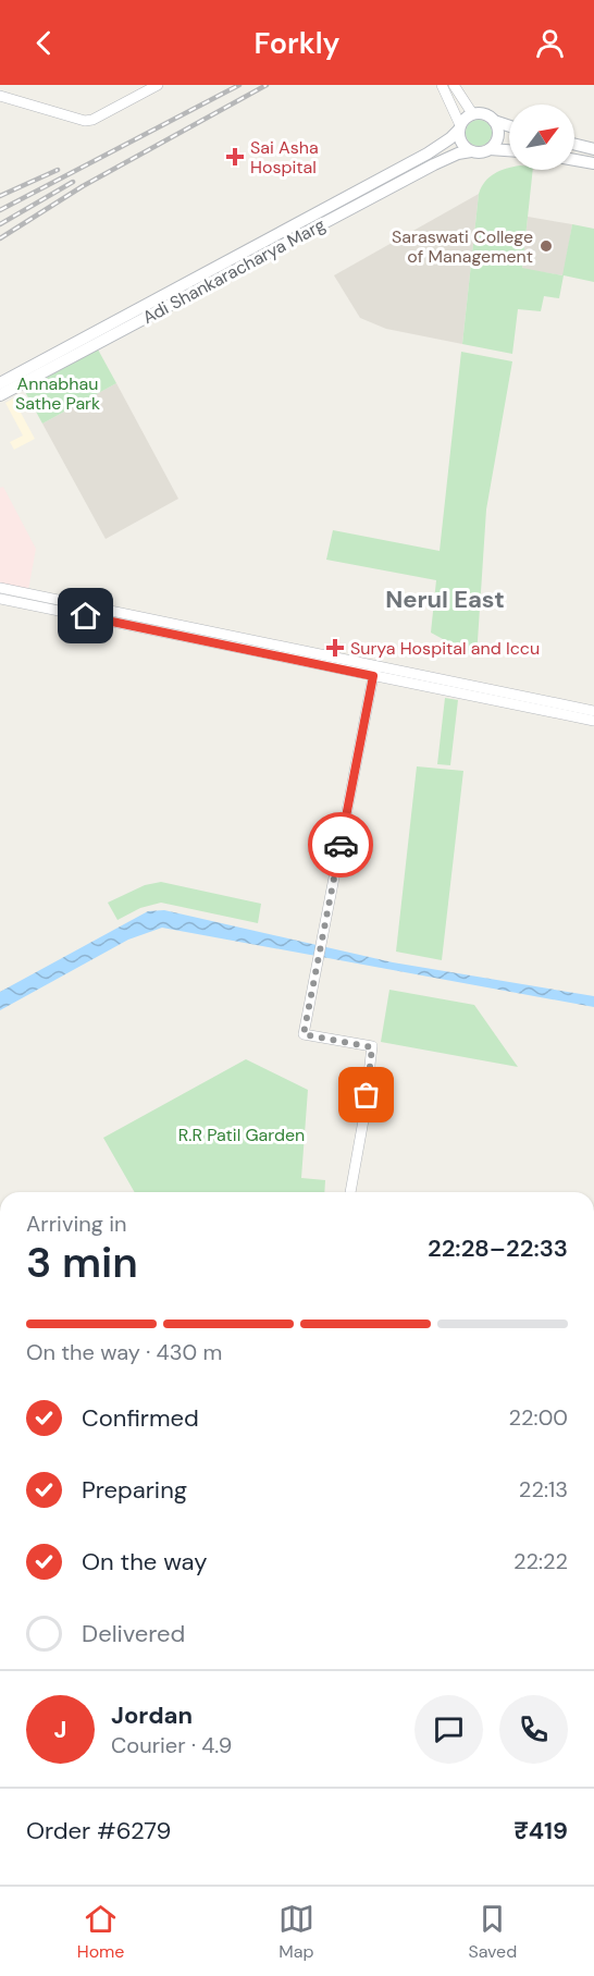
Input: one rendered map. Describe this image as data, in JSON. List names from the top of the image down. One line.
{"streets":{"main road":["Adi Shankaracharya Marg"]},"districts":["Nerul East"],"parks":["Annabhau Sathe Park","R.R Patil Garden"],"places":{"health":["Sai Asha Hospital","Surya Hospital and Iccu"],"other":["Saraswati College of Management"]},"north":"top right","page":{"header":"Forkly","heading":["3 min","Arriving in","22:28–22:33"],"panel":["Jordan","Courier · 4.9","Order #6279","₹419"],"bar":"On the way · 430 m","list":[["Confirmed","22:00"],["Preparing","22:13"],["On the way","22:22"],"Delivered"],"round":"J","tabs":["Home","Map","Saved"]}}
